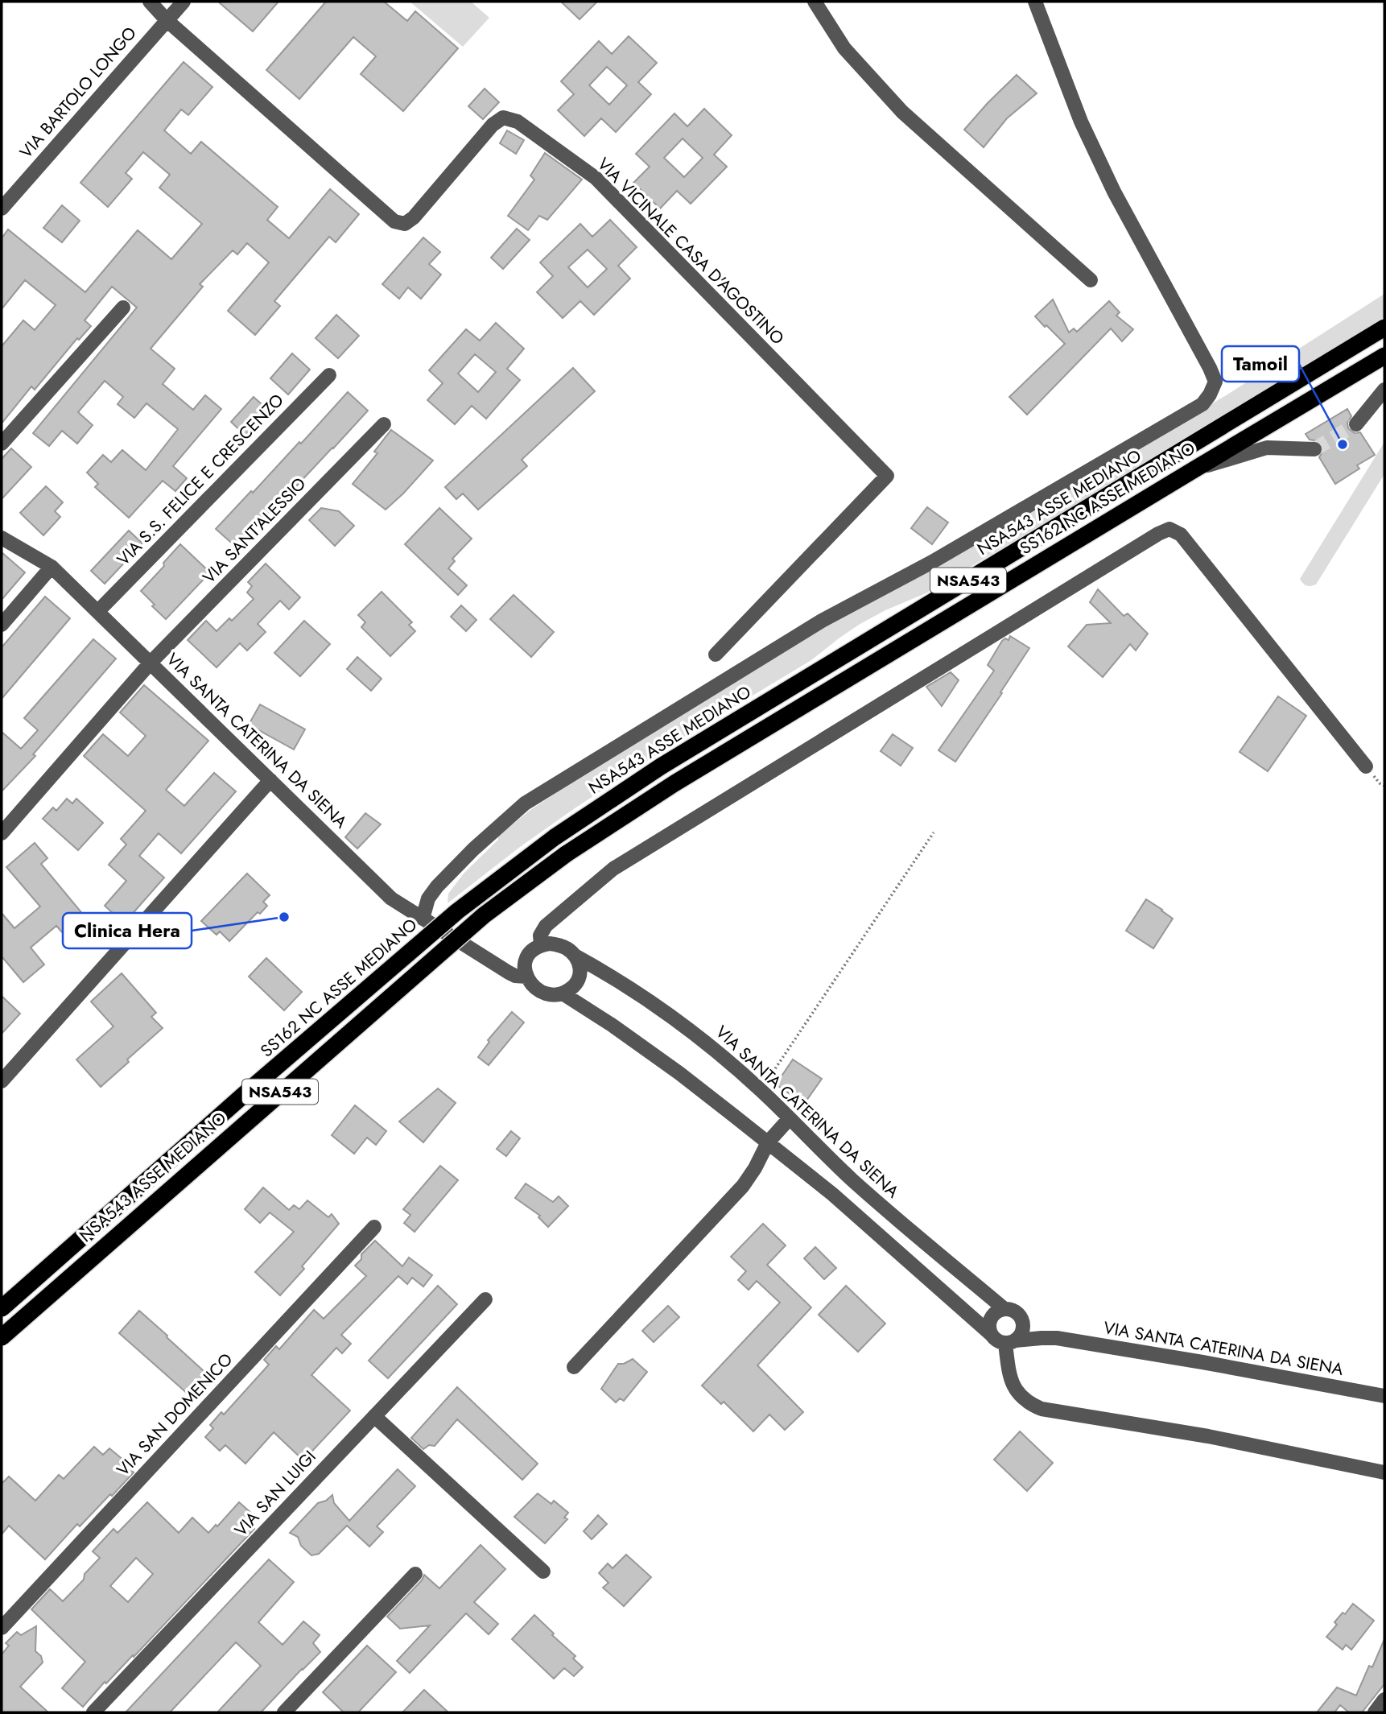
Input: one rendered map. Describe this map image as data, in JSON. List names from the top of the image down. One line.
{"streets":{"highway":["SS162 NC ASSE MEDIANO","NSA543 ASSE MEDIANO","NSA543"],"street":["VIA BARTOLO LONGO","VIA VICINALE CASA D'AGOSTINO","VIA S.S. FELICE E CRESCENZO","VIA SANT'ALESSIO","VIA SANTA CATERINA DA SIENA","VIA SAN DOMENICO","VIA SAN LUIGI"]},"crossings":[["VIA BARTOLO LONGO","VIA VICINALE CASA D'AGOSTINO"],["VIA S.S. FELICE E CRESCENZO","VIA SANTA CATERINA DA SIENA"],["SS162 NC ASSE MEDIANO","NSA543 ASSE MEDIANO"],["VIA SANT'ALESSIO","VIA SANTA CATERINA DA SIENA"]],"places":["Tamoil","Clinica Hera"]}
